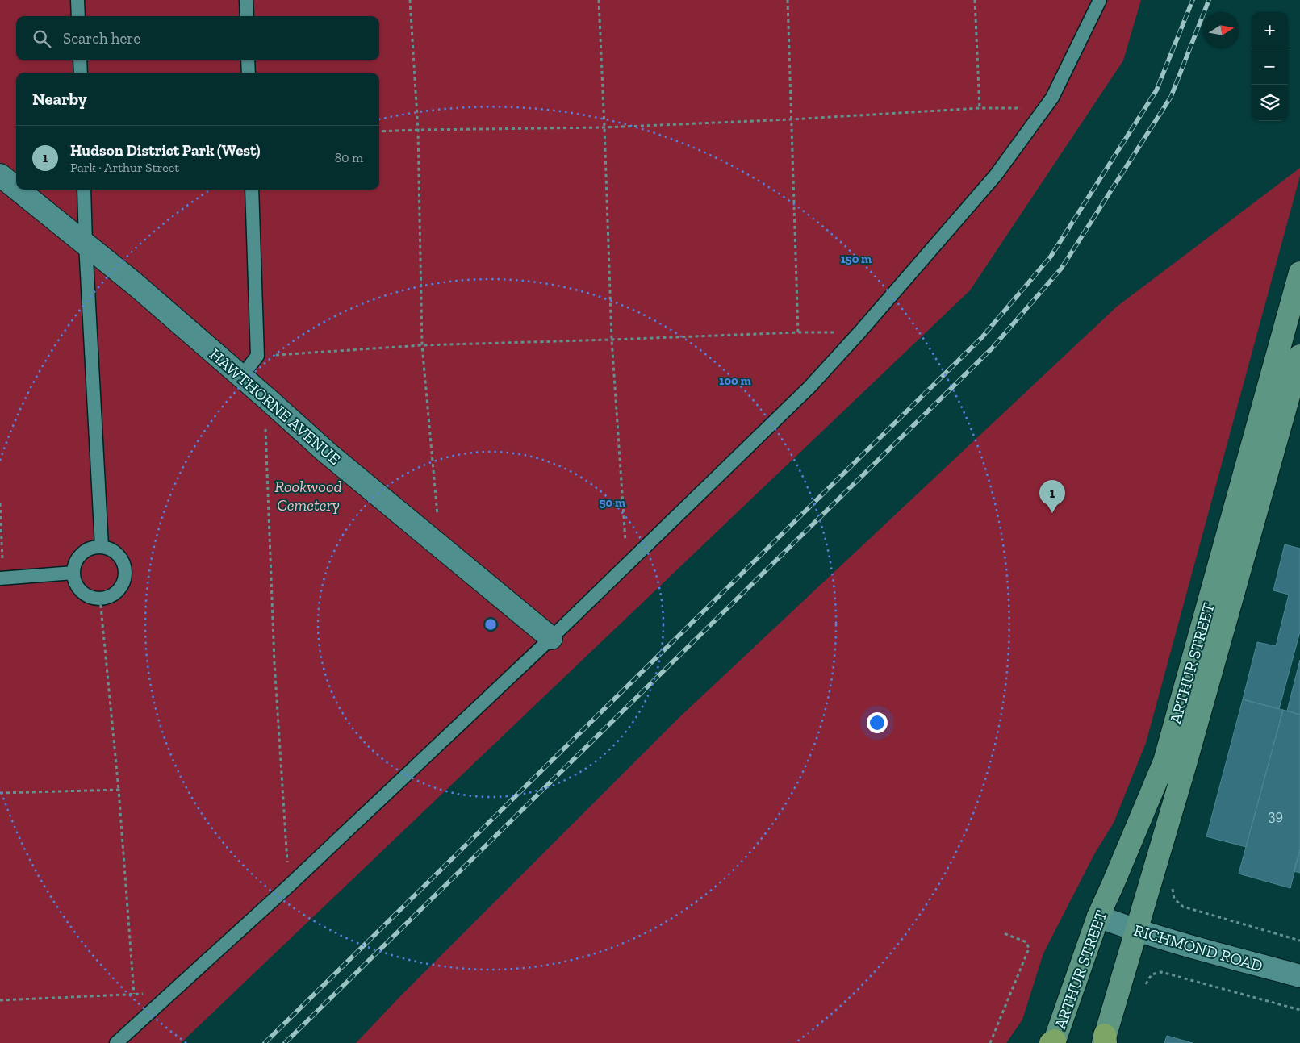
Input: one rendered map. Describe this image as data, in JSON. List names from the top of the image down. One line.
{"streets":{"main road":["ARTHUR STREET"],"street":["HAWTHORNE AVENUE","RICHMOND ROAD"]},"crossings":[["ARTHUR STREET","RICHMOND ROAD"]],"parks":["Rookwood Cemetery"],"house_numbers":["39"],"north":"right","page":{"map_buttons":["+","−"],"search":"Search here","heading":"Nearby","list":[{"mark":"1","name":"Hudson District Park (West)","note":"Park · Arthur Street","value":"80 m"}],"pins":"1"},"rings":["150 m","100 m","50 m"]}
